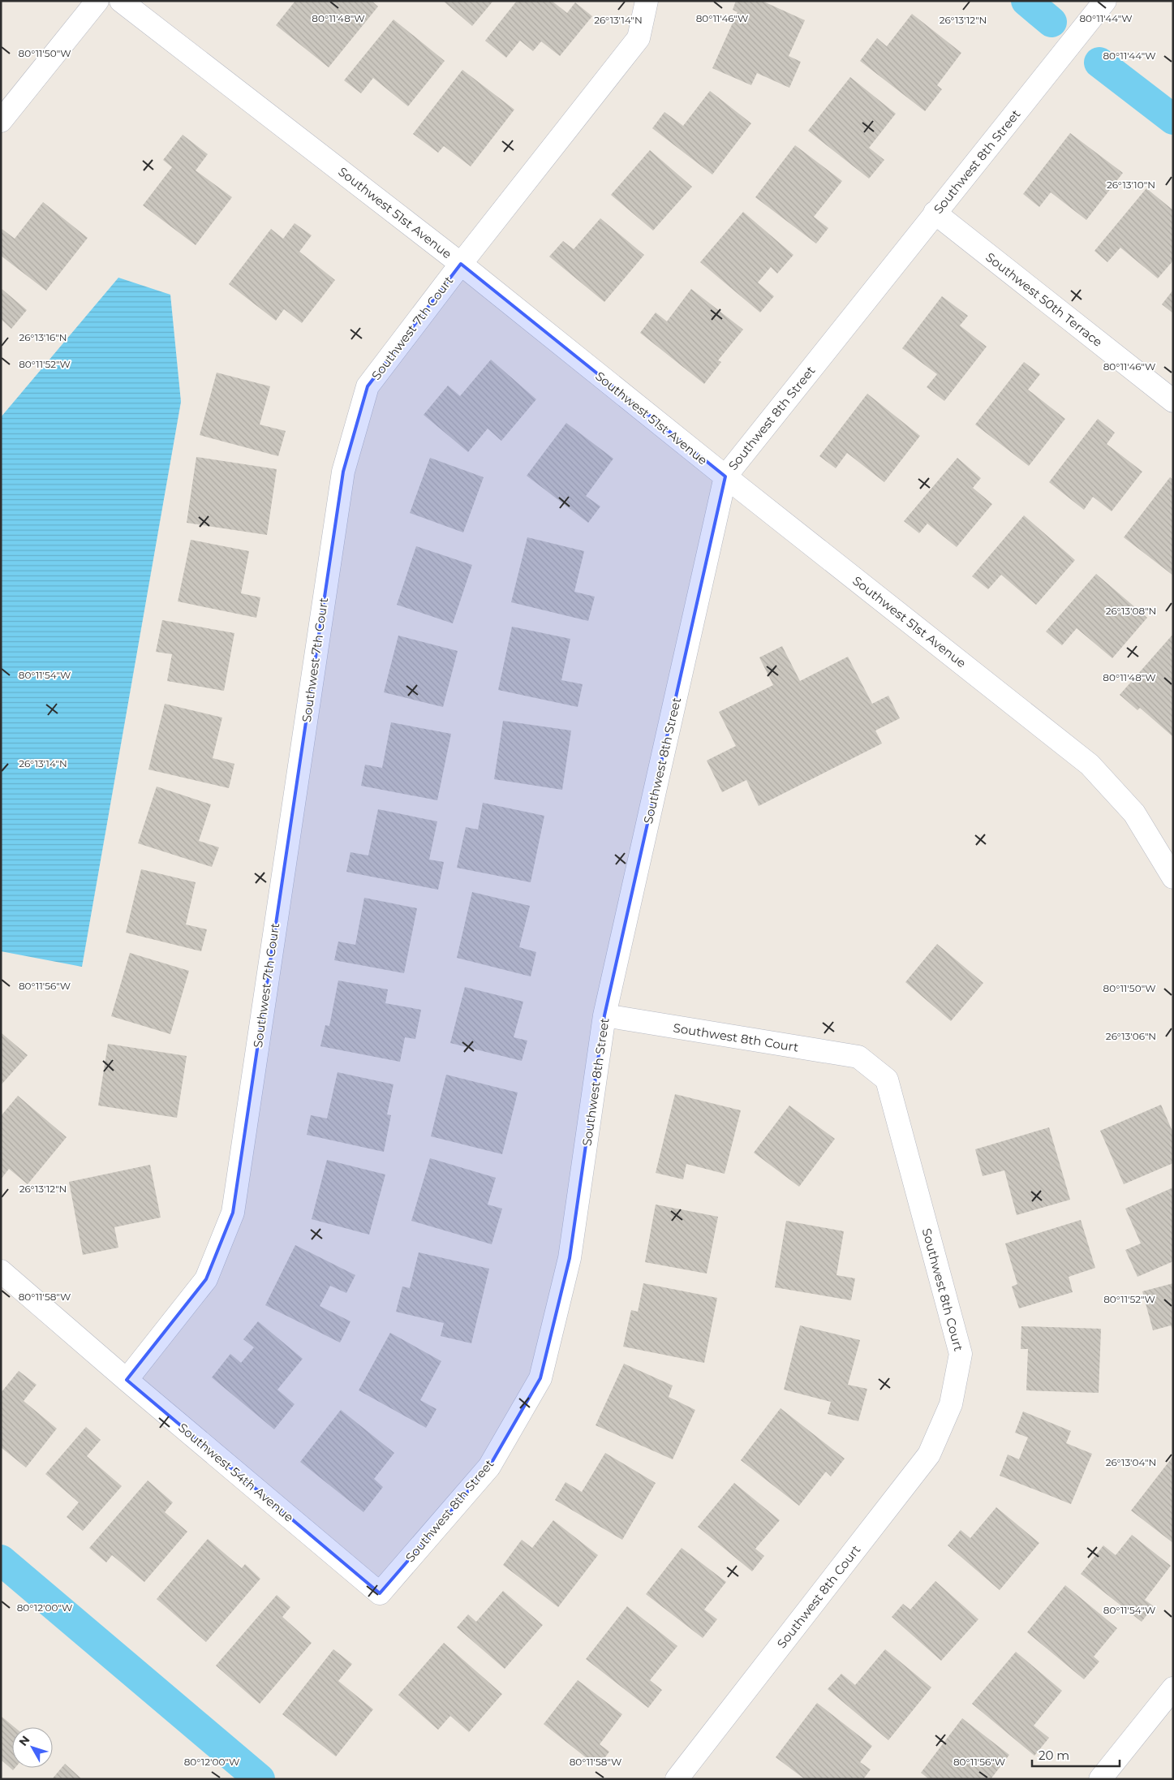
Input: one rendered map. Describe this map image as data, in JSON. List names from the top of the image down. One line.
{"streets":{"street":["Southwest 8th Street","Southwest 51st Avenue","Southwest 50th Terrace","Southwest 7th Court","Southwest 8th Court","Southwest 54th Avenue"]},"crossings":[["Southwest 8th Street","Southwest 51st Avenue"],["Southwest 8th Street","Southwest 50th Terrace"],["Southwest 8th Street","Southwest 8th Court"],["Southwest 8th Street","Southwest 54th Avenue"],["Southwest 51st Avenue","Southwest 7th Court"],["Southwest 7th Court","Southwest 54th Avenue"]],"scale_bar":"20 m","north":"top left","coordinates":["80°11'44\"W","80°11'48\"W","80°11'46\"W","26°13'14\"N","26°13'12\"N","80°11'50\"W","26°13'10\"N","26°13'16\"N","80°11'52\"W","26°13'08\"N","80°11'54\"W","80°11'56\"W","26°13'06\"N","80°11'58\"W","26°13'04\"N","80°12'00\"W"]}
